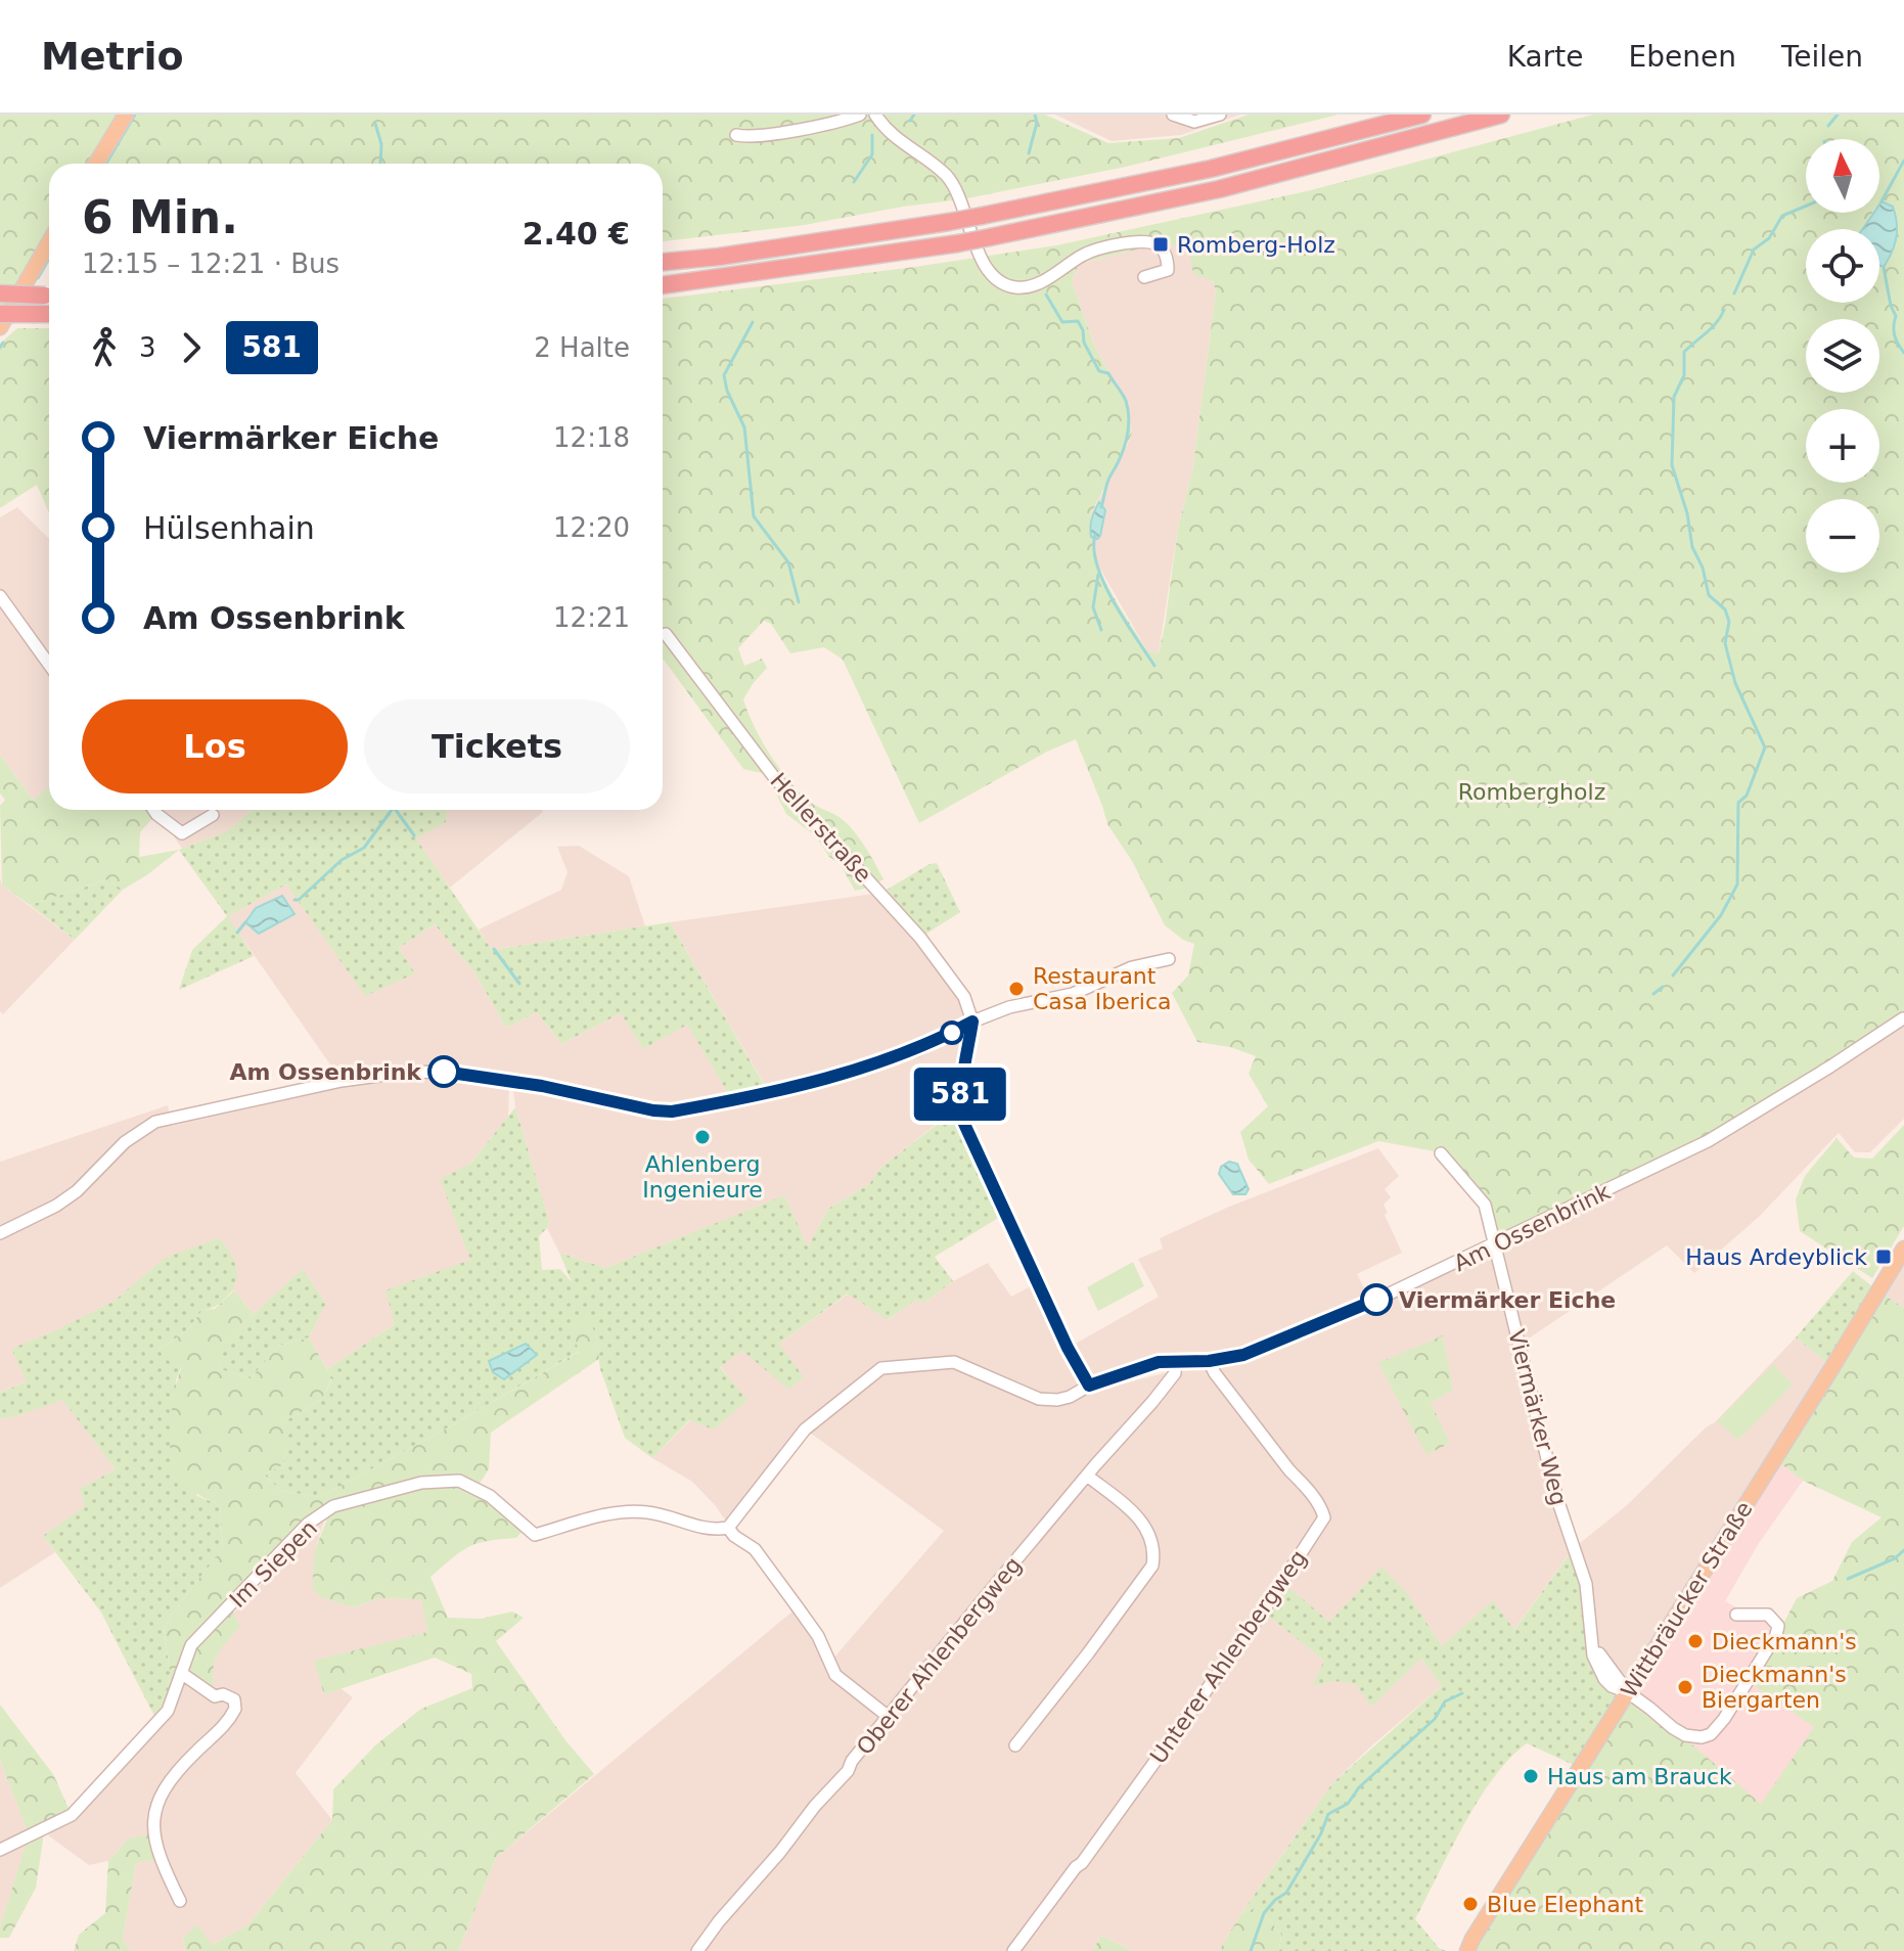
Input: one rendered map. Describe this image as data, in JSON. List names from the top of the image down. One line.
{"streets":{"main road":["Wittbräucker Straße"],"street":["Hellerstraße","Am Ossenbrink","Viermärker Weg","Im Siepen","Oberer Ahlenbergweg","Unterer Ahlenbergweg"]},"crossings":[["Am Ossenbrink","Viermärker Weg"],["Am Ossenbrink","Oberer Ahlenbergweg"],["Am Ossenbrink","Unterer Ahlenbergweg"],["Viermärker Weg","Wittbräucker Straße"]],"parks":["Rombergholz"],"places":{"transit":["Romberg-Holz","Haus Ardeyblick"],"other":["Restaurant Casa Iberica","Am Ossenbrink","Ahlenberg Ingenieure","Viermärker Eiche","Dieckmann's","Dieckmann's Biergarten","Haus am Brauck","Blue Elephant"]},"lines":["bus line 581"],"north":"top","page":{"header":"Metrio","nav":["Karte","Ebenen","Teilen"],"on_map":"581","map_buttons":["+","−"],"heading":["6 Min.","12:15 – 12:21 · Bus","2.40 €"],"legs":["3","581","2 Halte"],"list":[{"name":"Viermärker Eiche","value":"12:18"},{"name":"Hülsenhain","value":"12:20"},{"name":"Am Ossenbrink","value":"12:21"}],"buttons":["Los","Tickets"]}}
